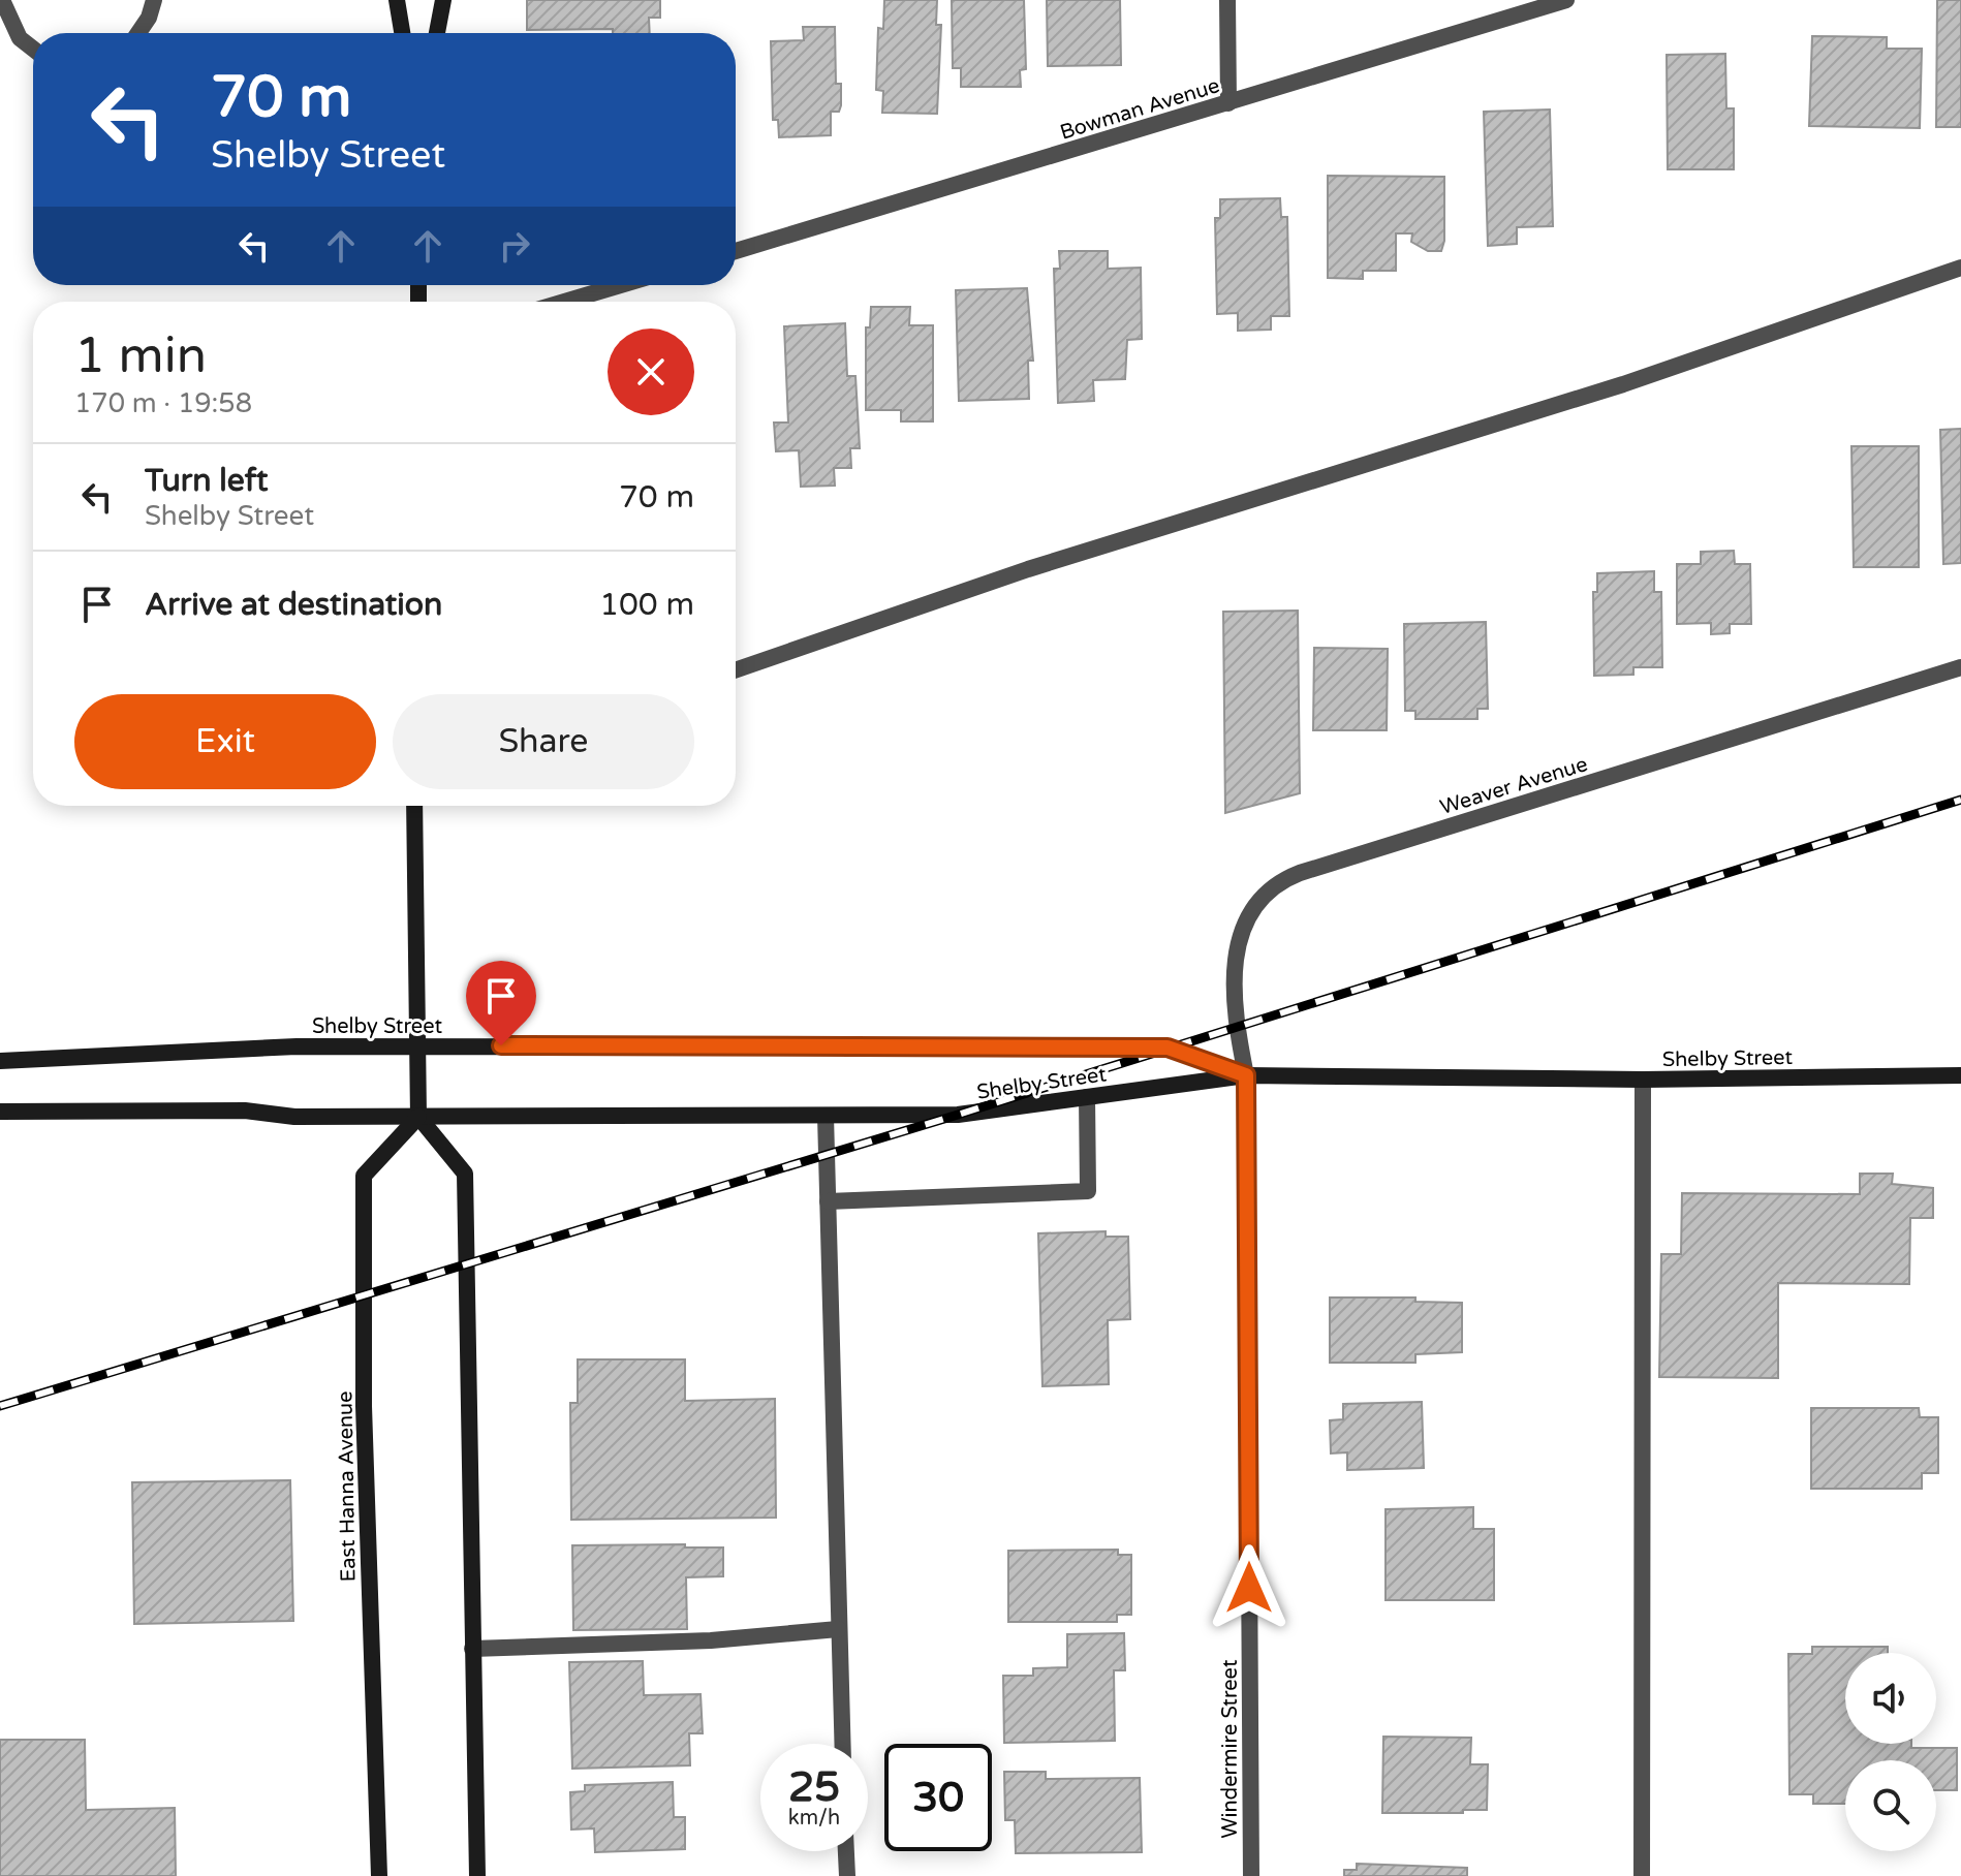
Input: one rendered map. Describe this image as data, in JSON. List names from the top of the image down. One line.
{"streets":{"main road":["Shelby Street","East Hanna Avenue"],"street":["Bowman Avenue","Weaver Avenue","Windermire Street"]},"crossings":[["Weaver Avenue","Shelby Street"],["Weaver Avenue","Windermire Street"],["Shelby Street","East Hanna Avenue"],["Shelby Street","Windermire Street"]],"page":{"turn":["70 m","Shelby Street"],"heading":["1 min","170 m · 19:58"],"list":[{"name":"Turn left","note":"Shelby Street","value":"70 m"},{"name":"Arrive at destination","value":"100 m"}],"buttons":["Exit","Share"],"speed":"25 km/h","limit":"30"}}
